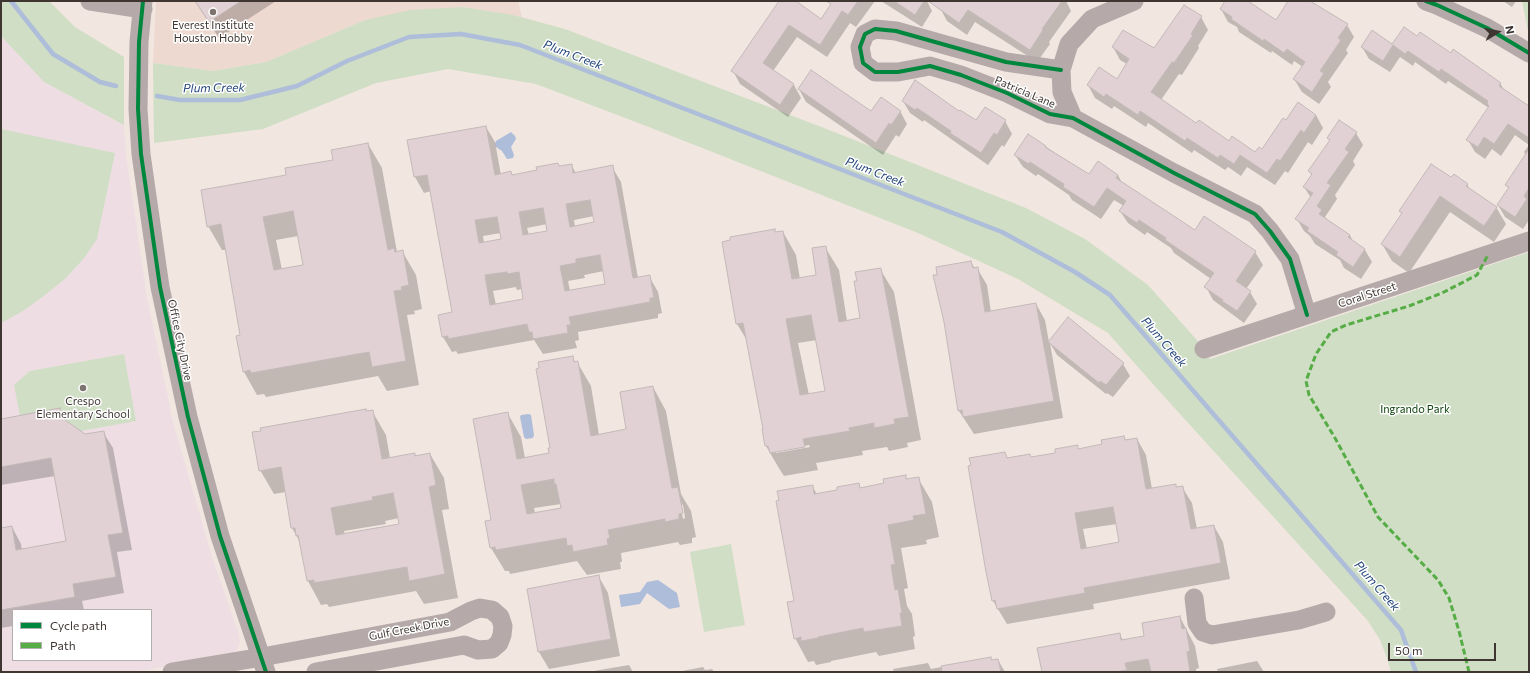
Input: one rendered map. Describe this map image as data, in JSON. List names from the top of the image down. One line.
{"streets":{"street":["Patricia Lane","Coral Street","Office City Drive","Gulf Creek Drive"]},"crossings":[["Patricia Lane","Coral Street"],["Office City Drive","Gulf Creek Drive"]],"water":["Plum Creek"],"parks":["Ingrando Park"],"places":["Everest Institute Houston Hobby","Crespo Elementary School"],"legend":["Cycle path","Path"],"scale_bar":"50 m","north":"right"}
